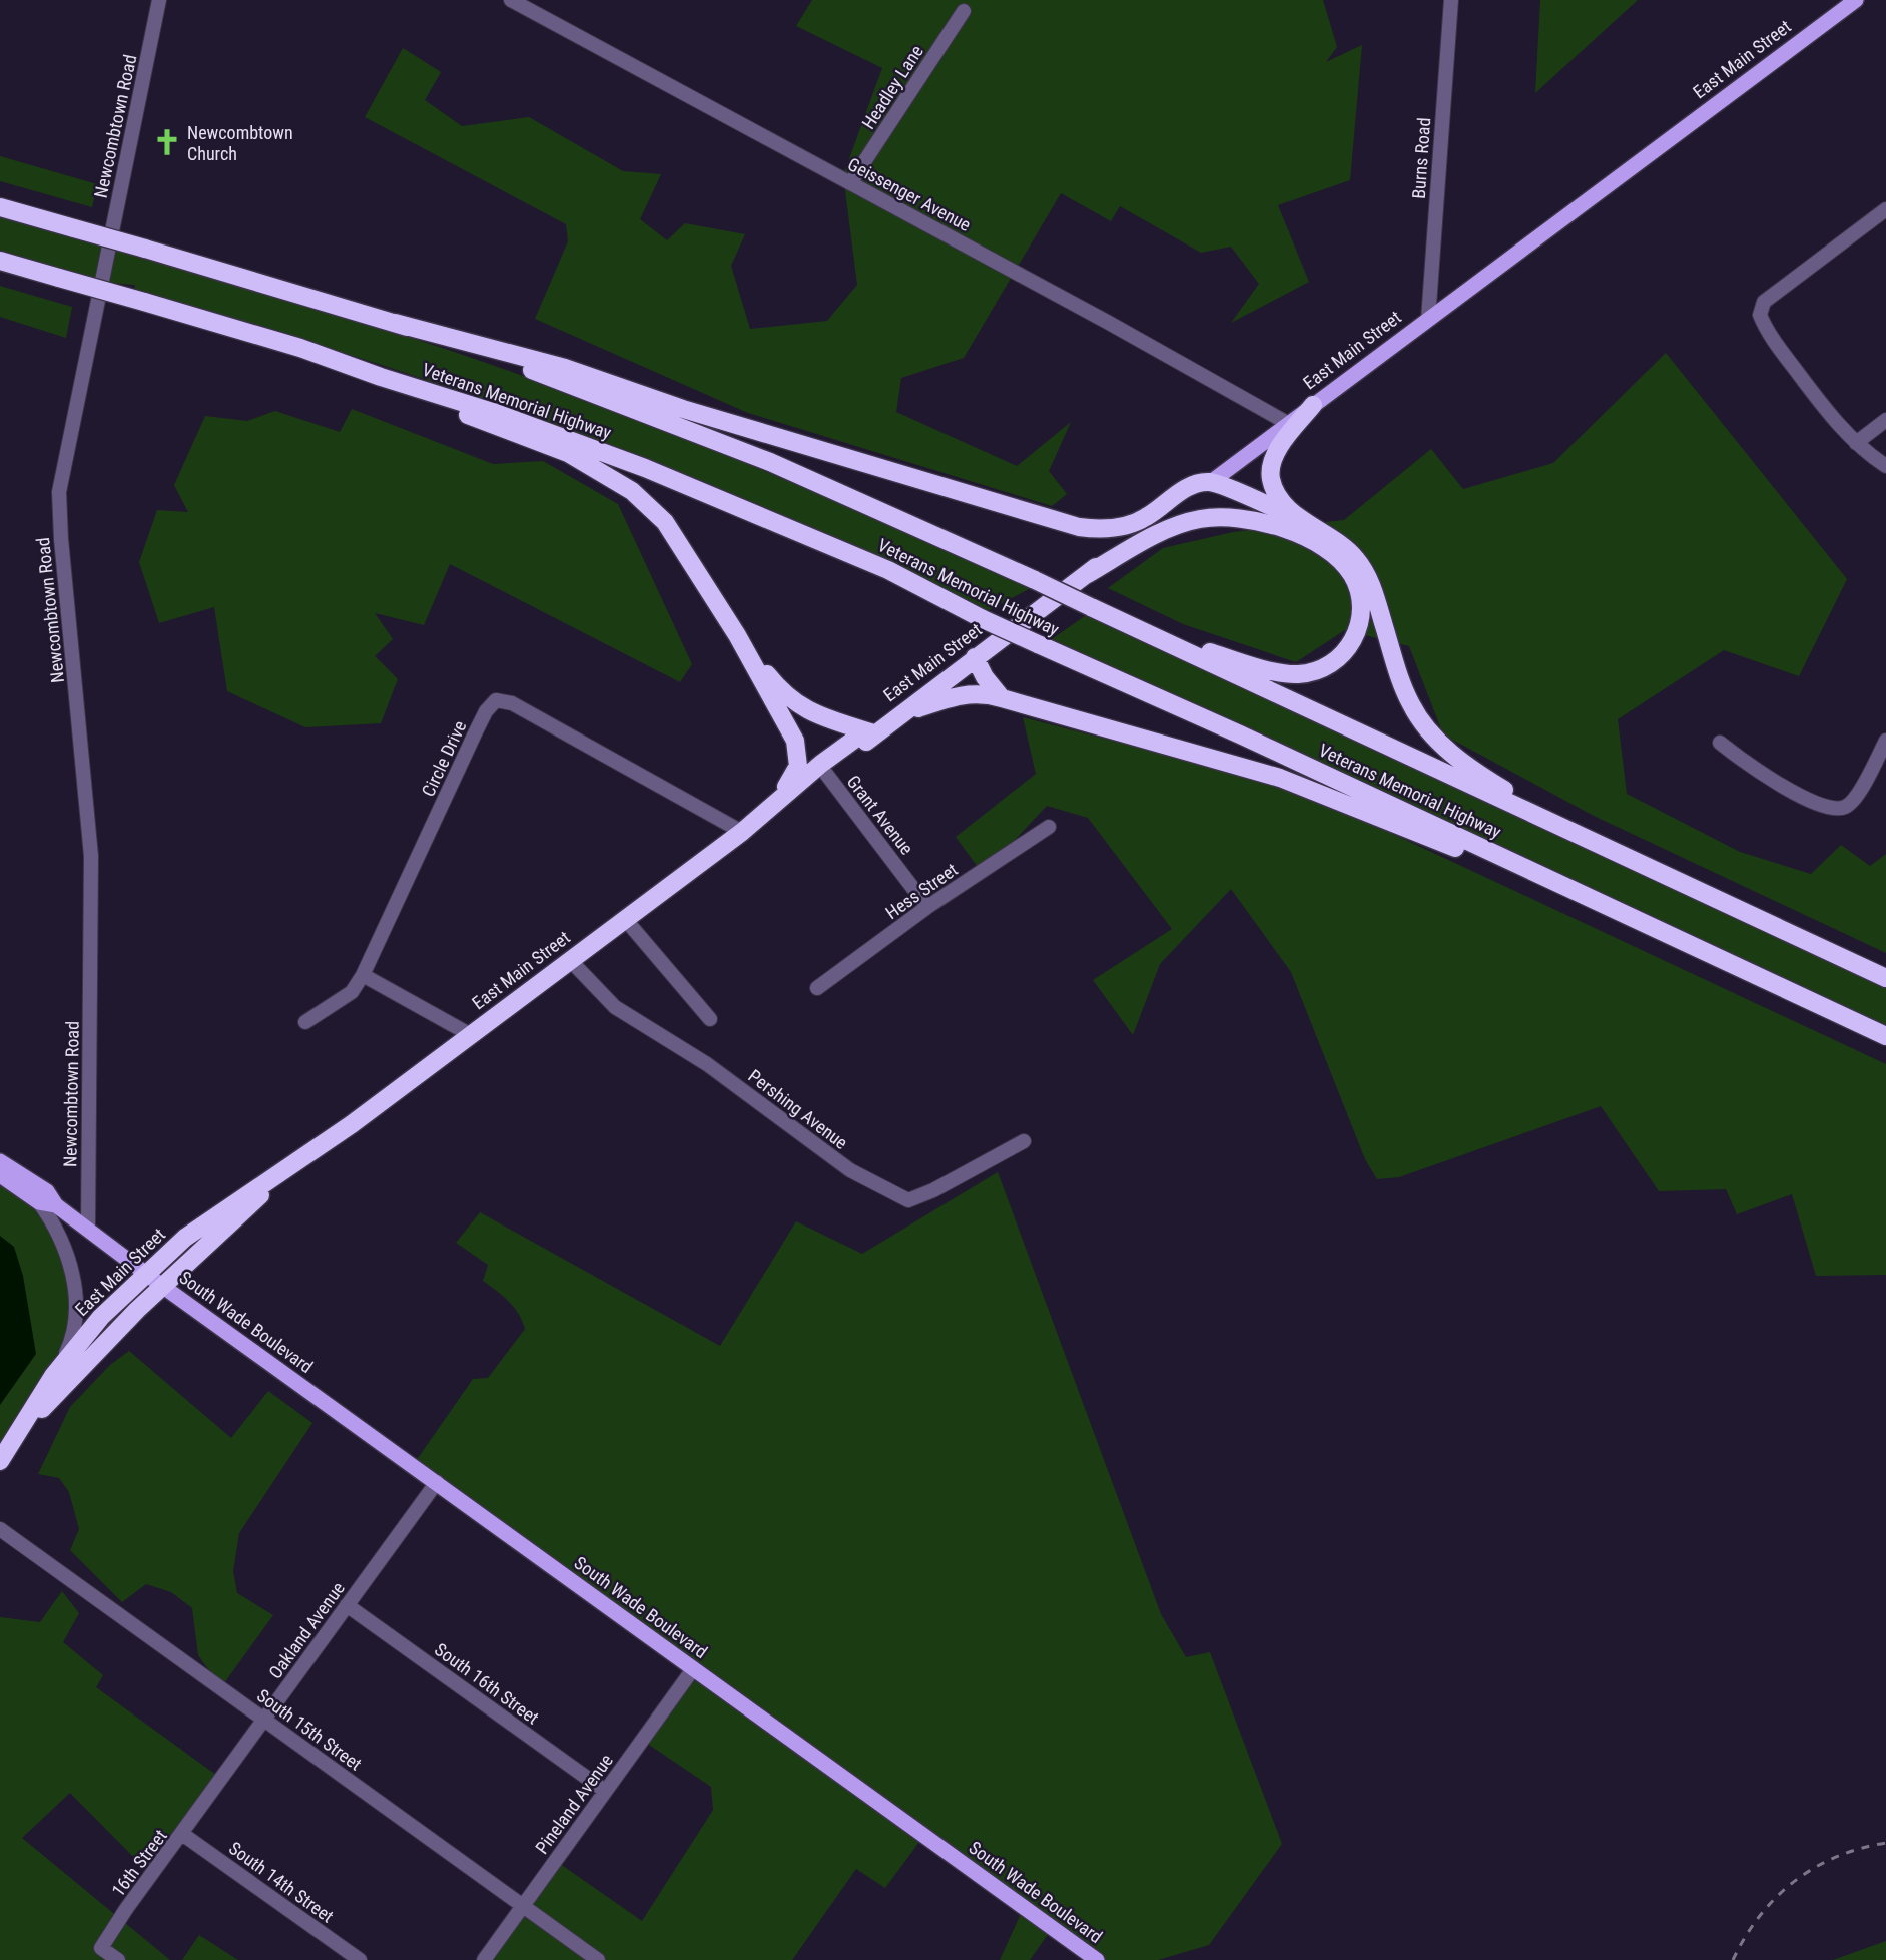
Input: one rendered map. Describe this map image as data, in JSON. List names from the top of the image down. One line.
{"streets":{"highway":["East Main Street","Veterans Memorial Highway"],"main road":["South Wade Boulevard"],"street":["Headley Lane","Newcombtown Road","Burns Road","Geissenger Avenue","Circle Drive","Grant Avenue","Hess Street","Pershing Avenue","Oakland Avenue","South 16th Street","South 15th Street","Pineland Avenue","16th Street","South 14th Street"]},"crossings":[["East Main Street","Burns Road"],["East Main Street","Geissenger Avenue"],["East Main Street","Circle Drive"],["East Main Street","Grant Avenue"],["East Main Street","Pershing Avenue"],["East Main Street","South Wade Boulevard"],["Headley Lane","Geissenger Avenue"],["Newcombtown Road","South Wade Boulevard"],["Grant Avenue","Hess Street"],["South Wade Boulevard","Oakland Avenue"],["South Wade Boulevard","Pineland Avenue"],["Oakland Avenue","South 16th Street"],["Oakland Avenue","South 15th Street"],["Oakland Avenue","16th Street"],["South 16th Street","Pineland Avenue"],["South 15th Street","Pineland Avenue"],["16th Street","South 14th Street"]],"places":{"church":["Newcombtown Church"]}}
